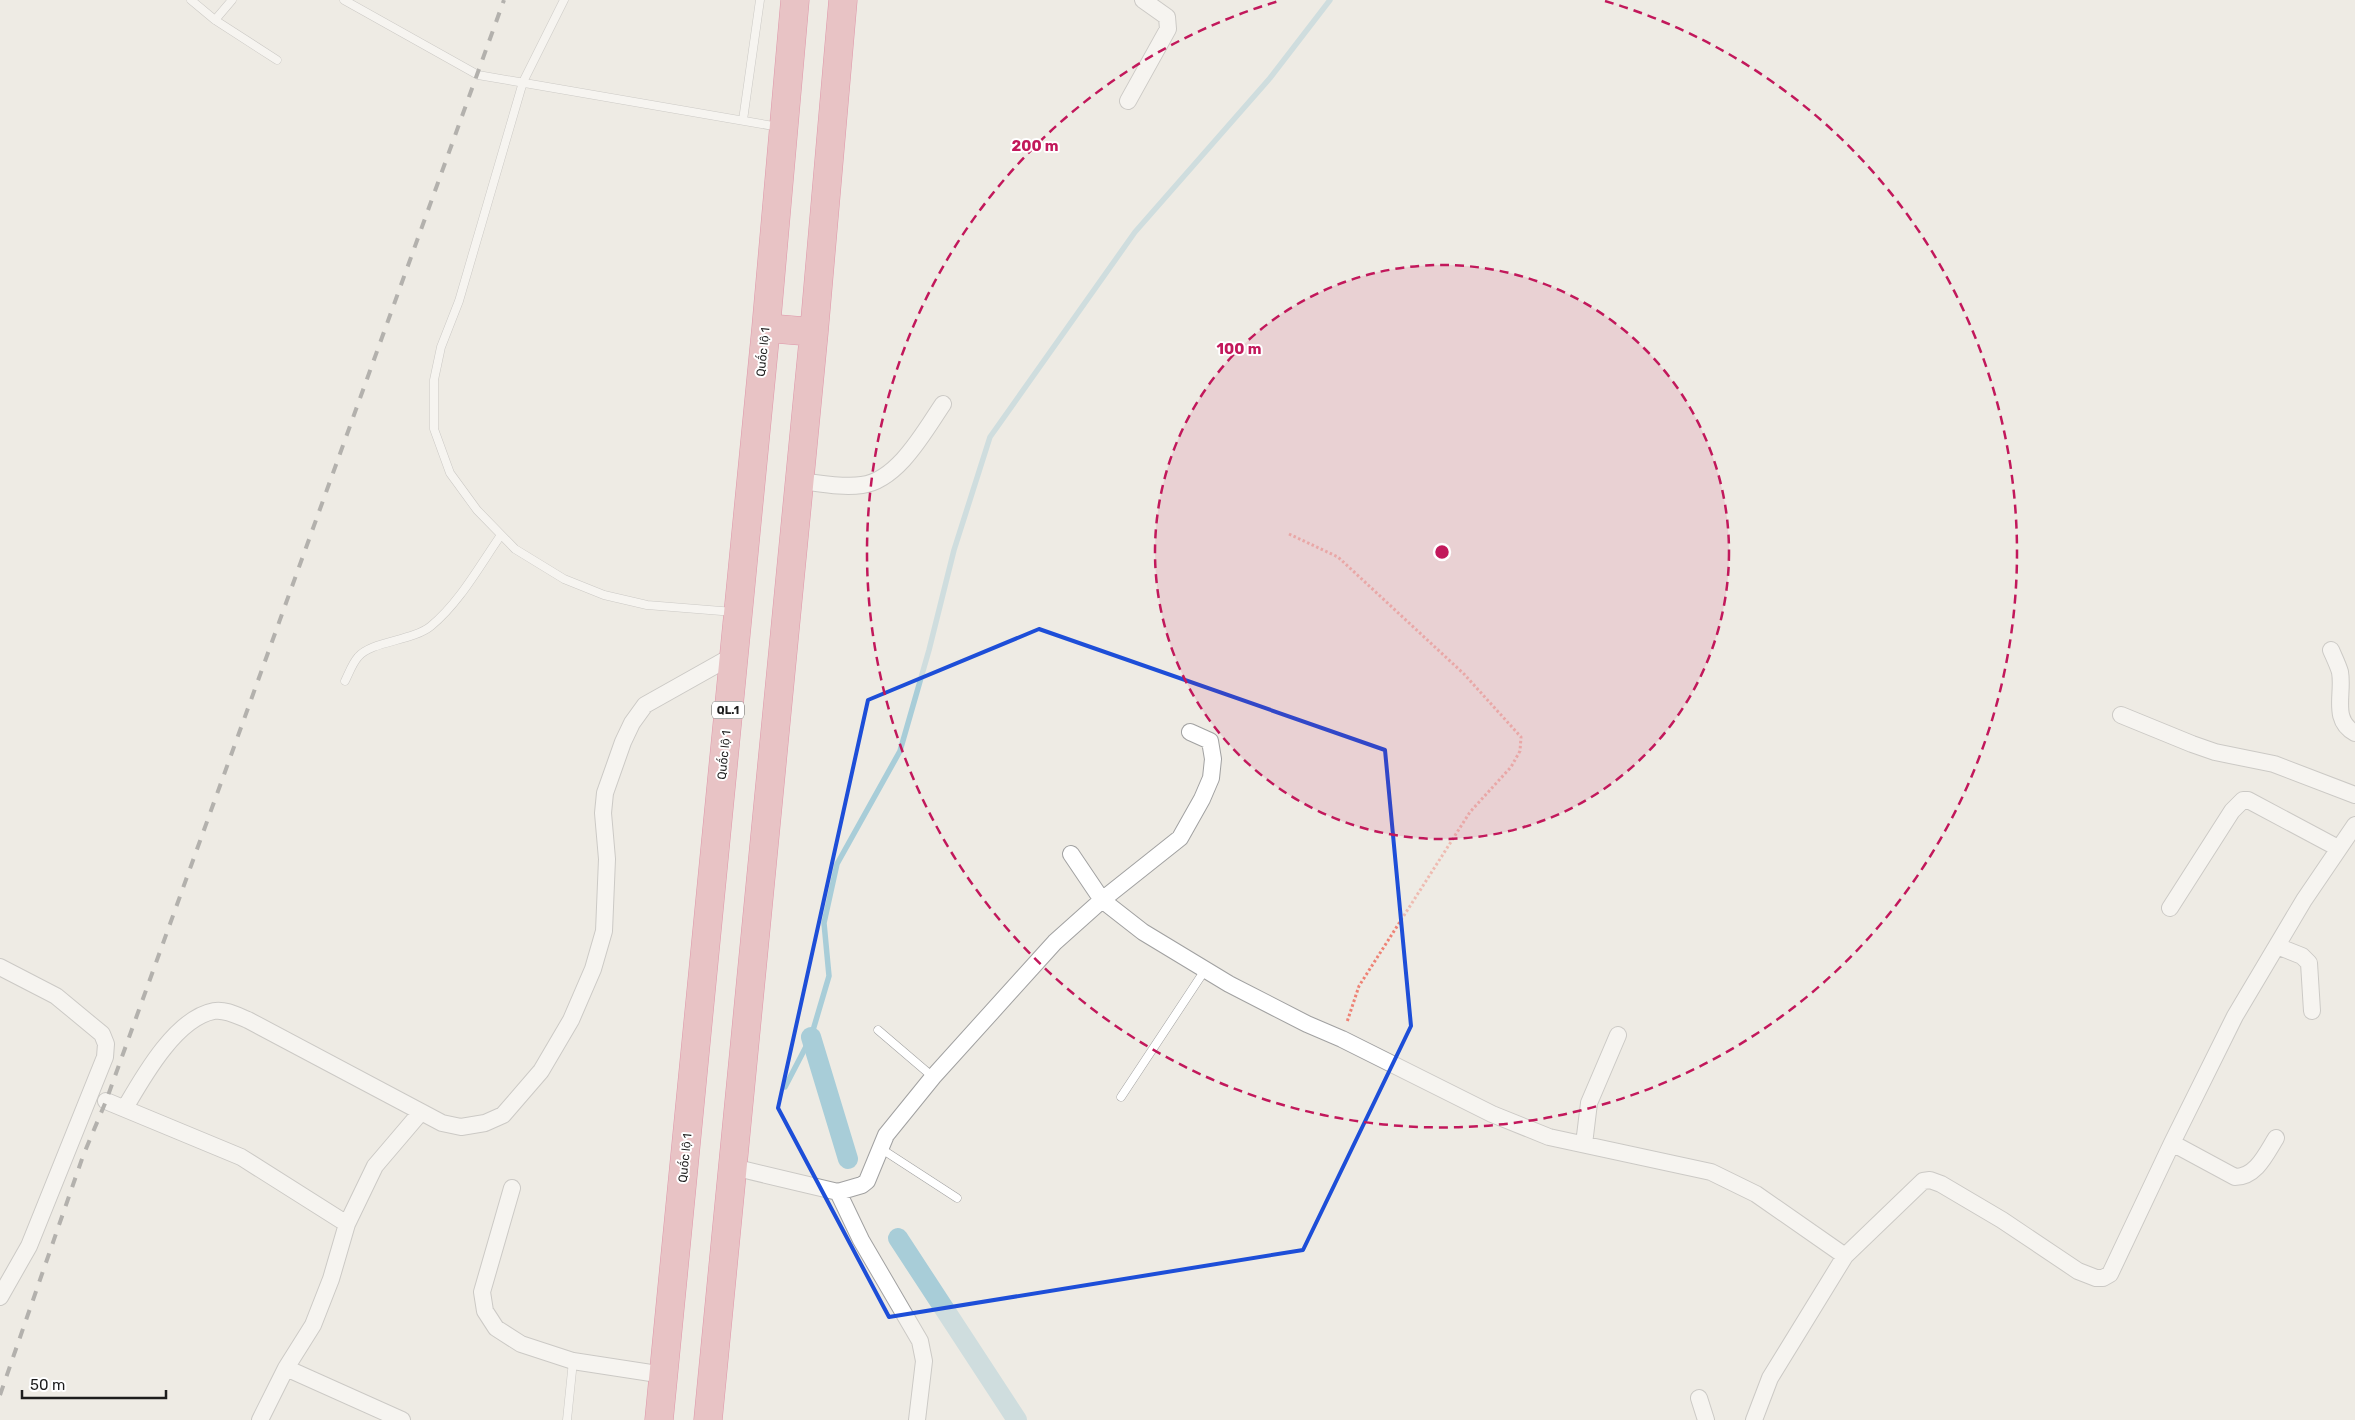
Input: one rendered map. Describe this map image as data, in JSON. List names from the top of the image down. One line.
{"streets":{"highway":["Quốc lộ 1","QL.1"]},"scale_bar":"50 m","rings":["200 m","100 m"]}
